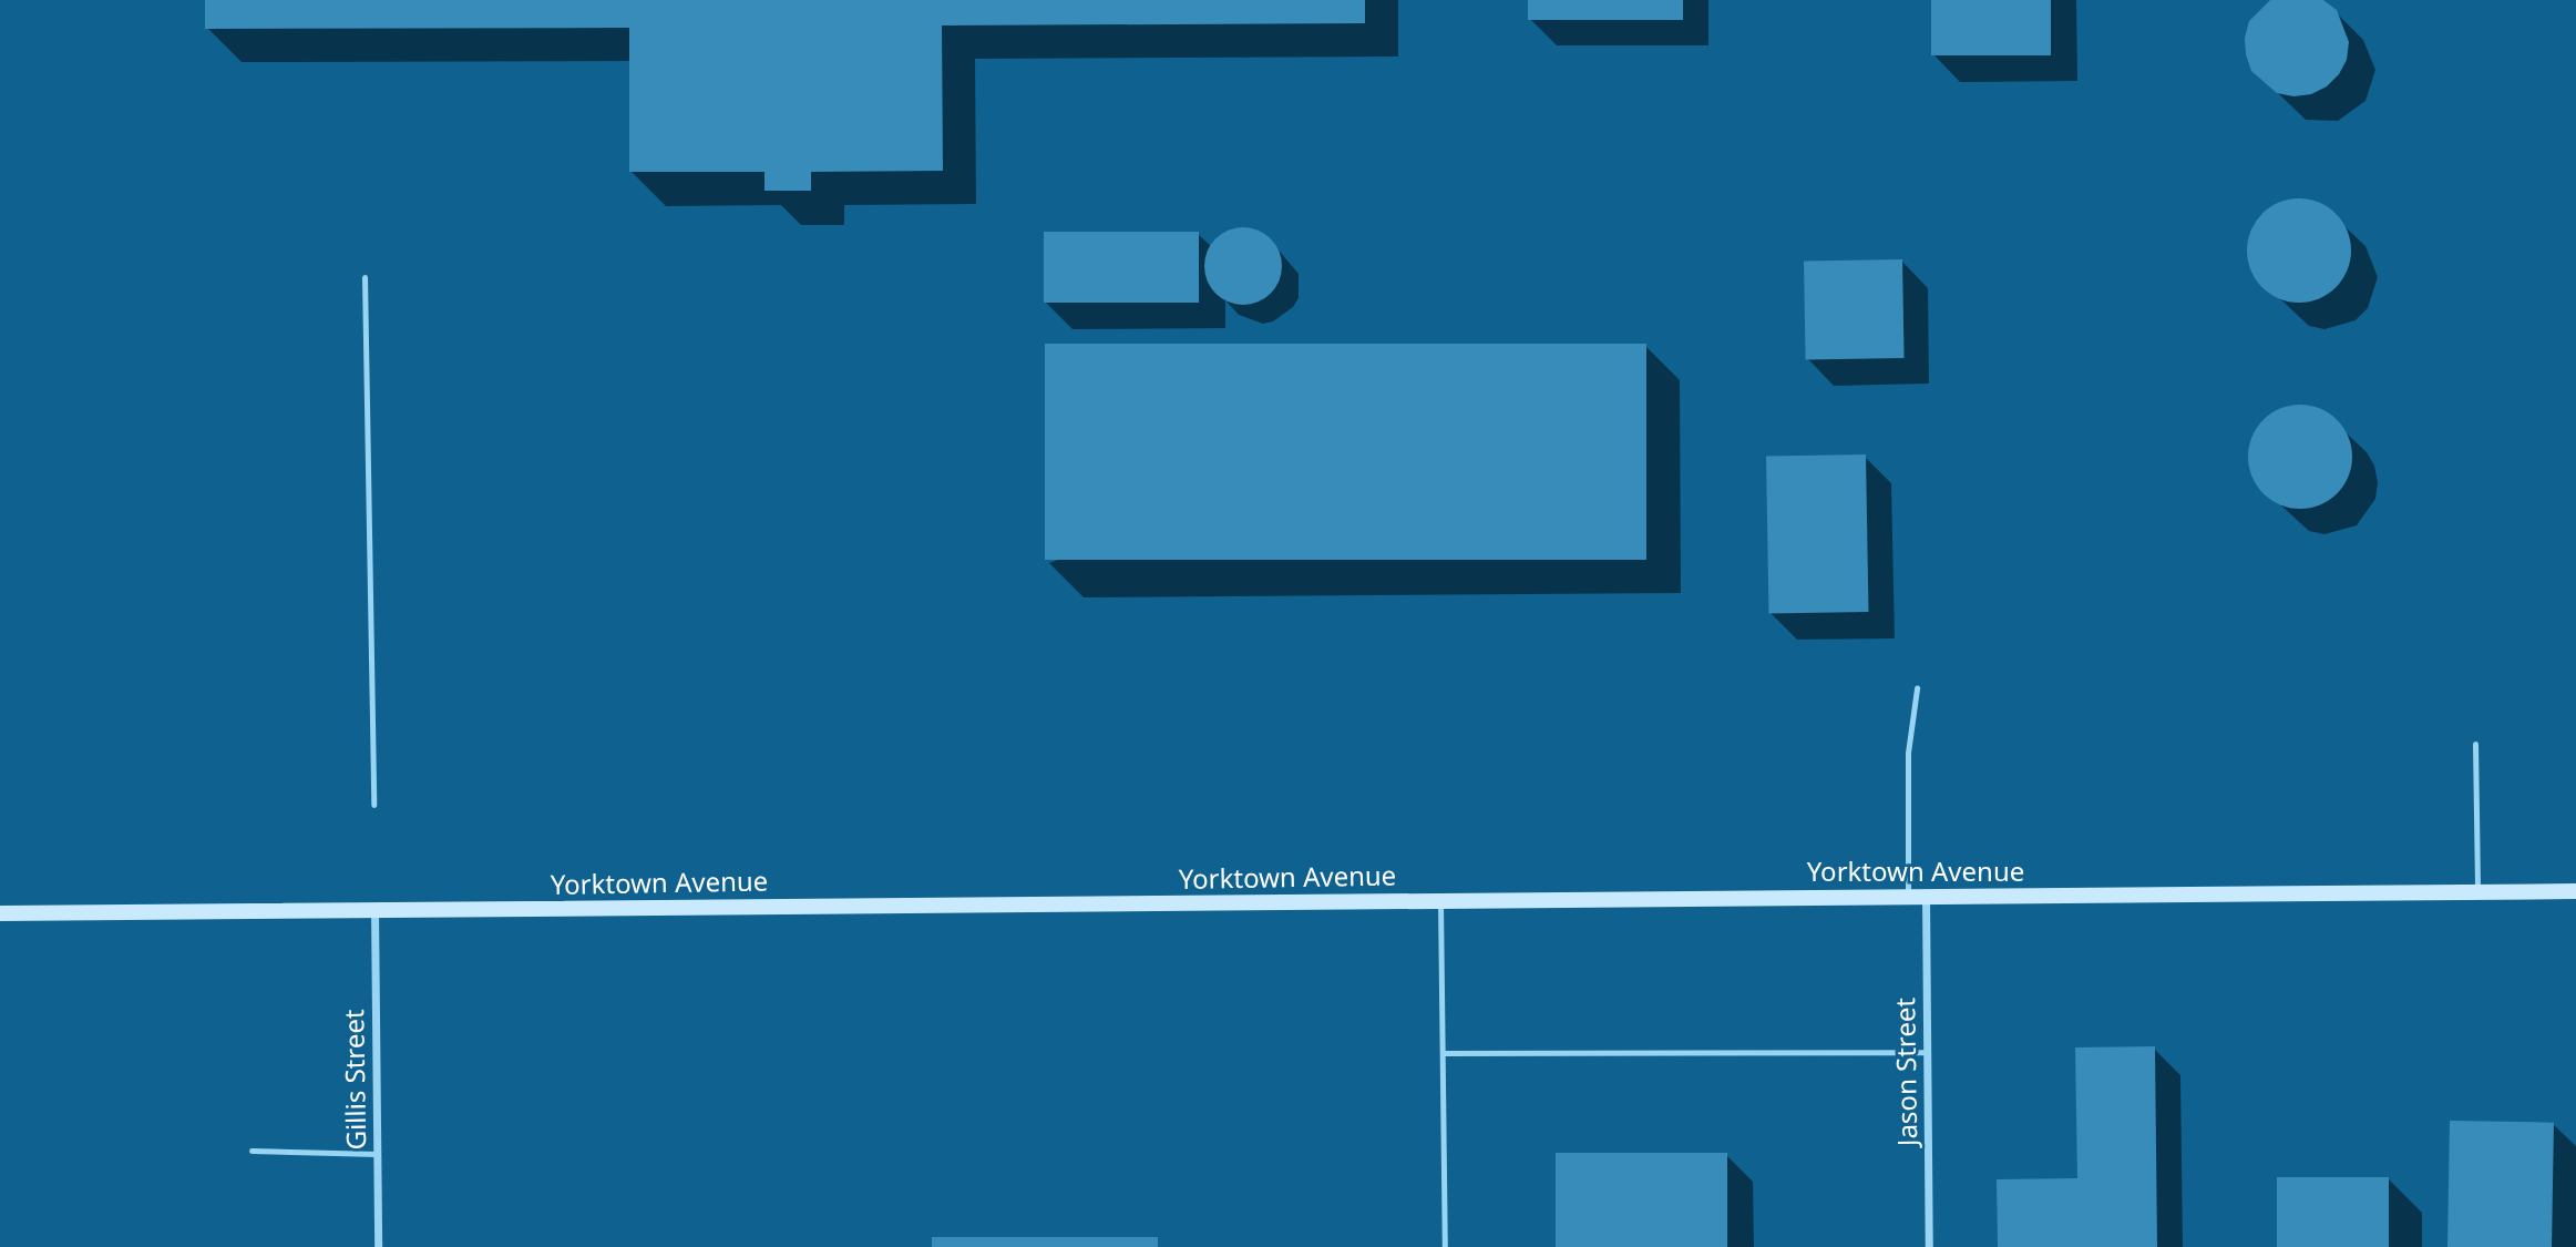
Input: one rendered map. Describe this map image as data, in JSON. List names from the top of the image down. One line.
{"streets":{"main road":["Yorktown Avenue"],"street":["Jason Street","Gillis Street"]},"crossings":[["Yorktown Avenue","Jason Street"],["Yorktown Avenue","Gillis Street"]]}
